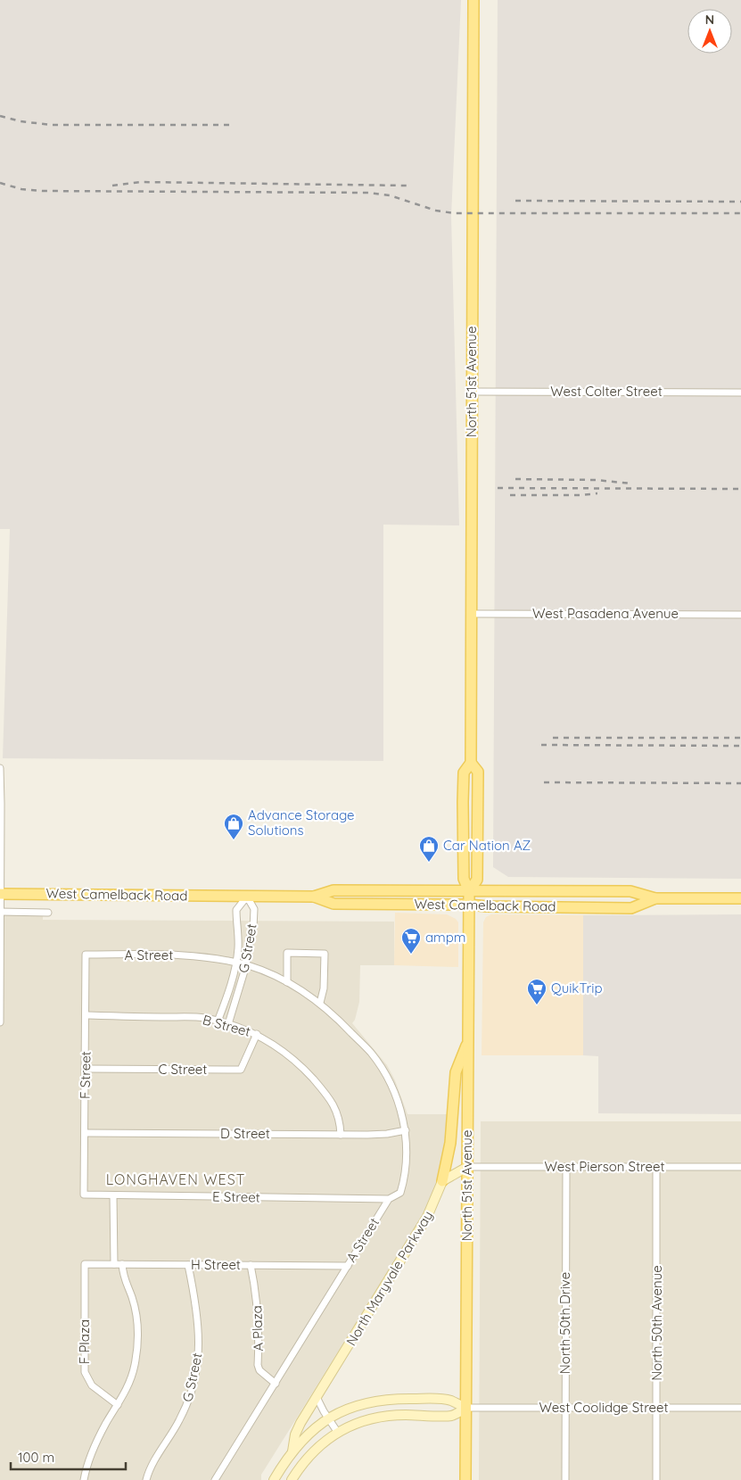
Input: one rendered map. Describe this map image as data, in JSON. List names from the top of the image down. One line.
{"streets":{"main road":["North 51st Avenue","West Camelback Road"],"street":["West Colter Street","West Pasadena Avenue","G Street","A Street","B Street","C Street","F Street","D Street","West Pierson Street","E Street","H Street","North Maryvale Parkway","North 50th Drive","North 50th Avenue","A Plaza","F Plaza","West Coolidge Street"]},"crossings":[["North 51st Avenue","West Colter Street"],["North 51st Avenue","West Pasadena Avenue"],["North 51st Avenue","West Camelback Road"],["North 51st Avenue","West Pierson Street"],["North 51st Avenue","North Maryvale Parkway"],["North 51st Avenue","West Coolidge Street"],["West Camelback Road","G Street"],["G Street","A Street"],["G Street","B Street"],["G Street","H Street"],["A Street","F Street"],["A Street","D Street"],["A Street","E Street"],["A Street","H Street"],["A Street","A Plaza"],["B Street","C Street"],["B Street","F Street"],["B Street","D Street"],["C Street","F Street"],["F Street","D Street"],["F Street","E Street"],["West Pierson Street","North 50th Drive"],["West Pierson Street","North 50th Avenue"],["H Street","A Plaza"],["H Street","F Plaza"],["North Maryvale Parkway","West Coolidge Street"],["North 50th Drive","West Coolidge Street"],["North 50th Avenue","West Coolidge Street"]],"districts":["LONGHAVEN WEST"],"places":{"shop":["Advance Storage Solutions","Car Nation AZ"],"supermarket":["ampm","QuikTrip"]},"scale_bar":"100 m","north":"top"}
